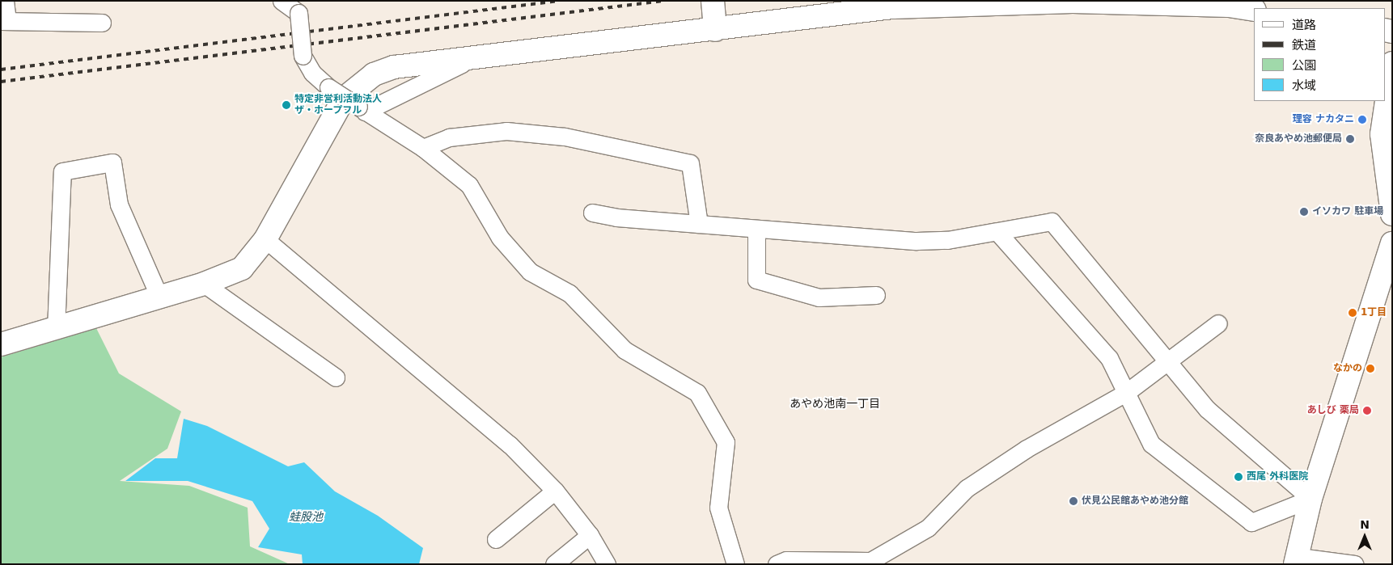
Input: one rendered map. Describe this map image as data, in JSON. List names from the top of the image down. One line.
{"districts":["あやめ池南一丁目"],"water":["蛙股池"],"places":["特定非営利活動法人 ザ・ホープフル","理容 ナカタニ","奈良あやめ池郵便局","イソカワ 駐車場","1丁目","なかの","あしび 薬局","西尾 外科医院","伏見公民館あやめ池分館"],"legend":["道路","鉄道","公園","水域"],"north":"top"}
